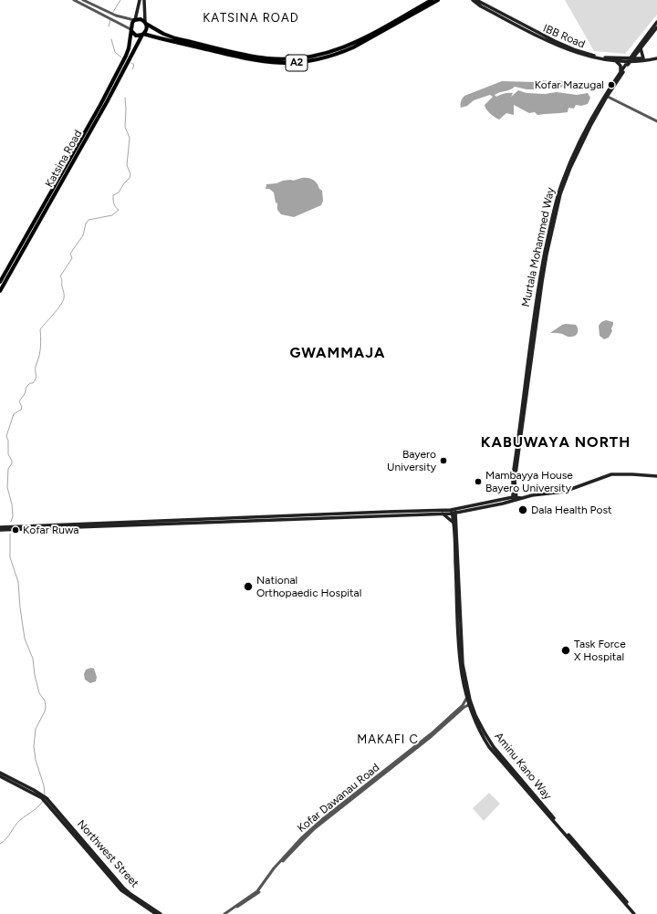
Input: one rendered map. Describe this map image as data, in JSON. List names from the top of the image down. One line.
{"streets":{"highway":["A2","Katsina Road"],"main road":["IBB Road","Murtala Mohammed Way","Aminu Kano Way","Northwest Street"],"street":["Kofar Dawanau Road"]},"crossings":[["IBB Road","Murtala Mohammed Way"],["A2","Katsina Road"],["Aminu Kano Way","Kofar Dawanau Road"]],"districts":["KATSINA ROAD","GWAMMAJA","KABUWAYA NORTH","MAKAFI C"],"places":["Kofar Mazugal","Bayero University","Mambayya House Bayero University","Dala Health Post","Kofar Ruwa","National Orthopaedic Hospital","Task Force X Hospital"]}
